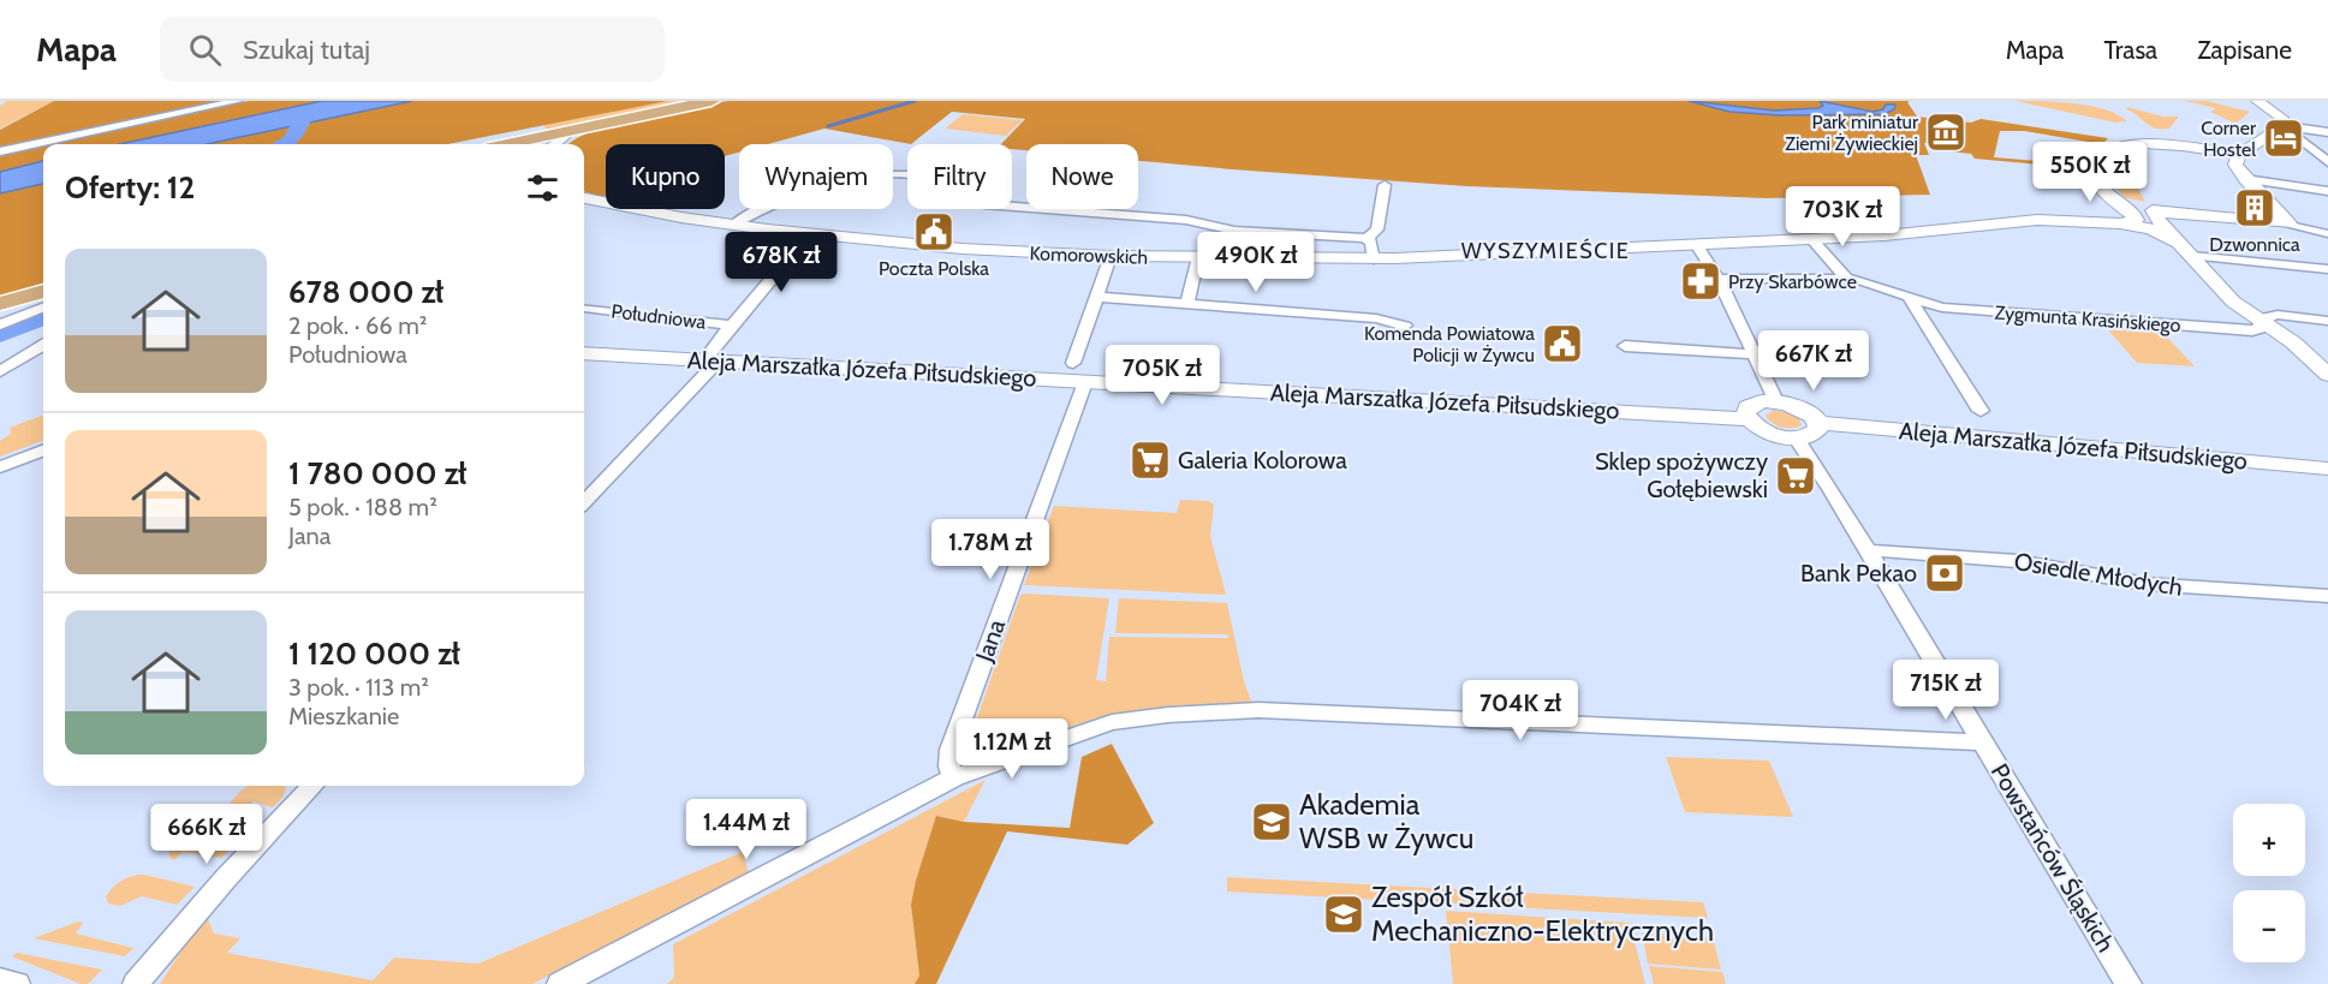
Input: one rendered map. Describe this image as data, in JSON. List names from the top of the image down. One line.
{"streets":{"street":["Komorowskich","Południowa","Zygmunta Krasińskiego","Aleja Marszałka Józefa Piłsudskiego","Osiedle Młodych","Jana","Powstańców Śląskich"]},"crossings":[["Komorowskich","Południowa"],["Południowa","Aleja Marszałka Józefa Piłsudskiego"],["Aleja Marszałka Józefa Piłsudskiego","Jana"],["Osiedle Młodych","Powstańców Śląskich"]],"districts":["WYSZYMIEŚCIE"],"places":{"museum":["Park miniatur Ziemi Żywieckiej"],"hotel":["Corner Hostel"],"building":["Dzwonnica"],"public building":["Poczta Polska","Komenda Powiatowa Policji w Żywcu"],"pharmacy":["Przy Skarbówce"],"supermarket":["Galeria Kolorowa","Sklep spożywczy Gołębiewski"],"bank":["Bank Pekao"],"school or university":["Akademia WSB w Żywcu","Zespół Szkół Mechaniczno-Elektrycznych"]},"page":{"header":"Mapa","search":"Szukaj tutaj","nav":["Mapa","Trasa","Zapisane"],"price":["550K zł","703K zł","678K zł","490K zł","667K zł","705K zł","1.78M zł","715K zł","704K zł","1.12M zł","1.44M zł","666K zł"],"chip":["Kupno","Wynajem","Filtry","Nowe"],"heading":"Oferty: 12","list":[{"name":"678 000 zł","note":"2 pok. · 66 m² · Południowa"},{"name":"1 780 000 zł","note":"5 pok. · 188 m² · Jana"},{"name":"1 120 000 zł","note":"3 pok. · 113 m² · Mieszkanie"}],"map_buttons":["+","−"]}}
